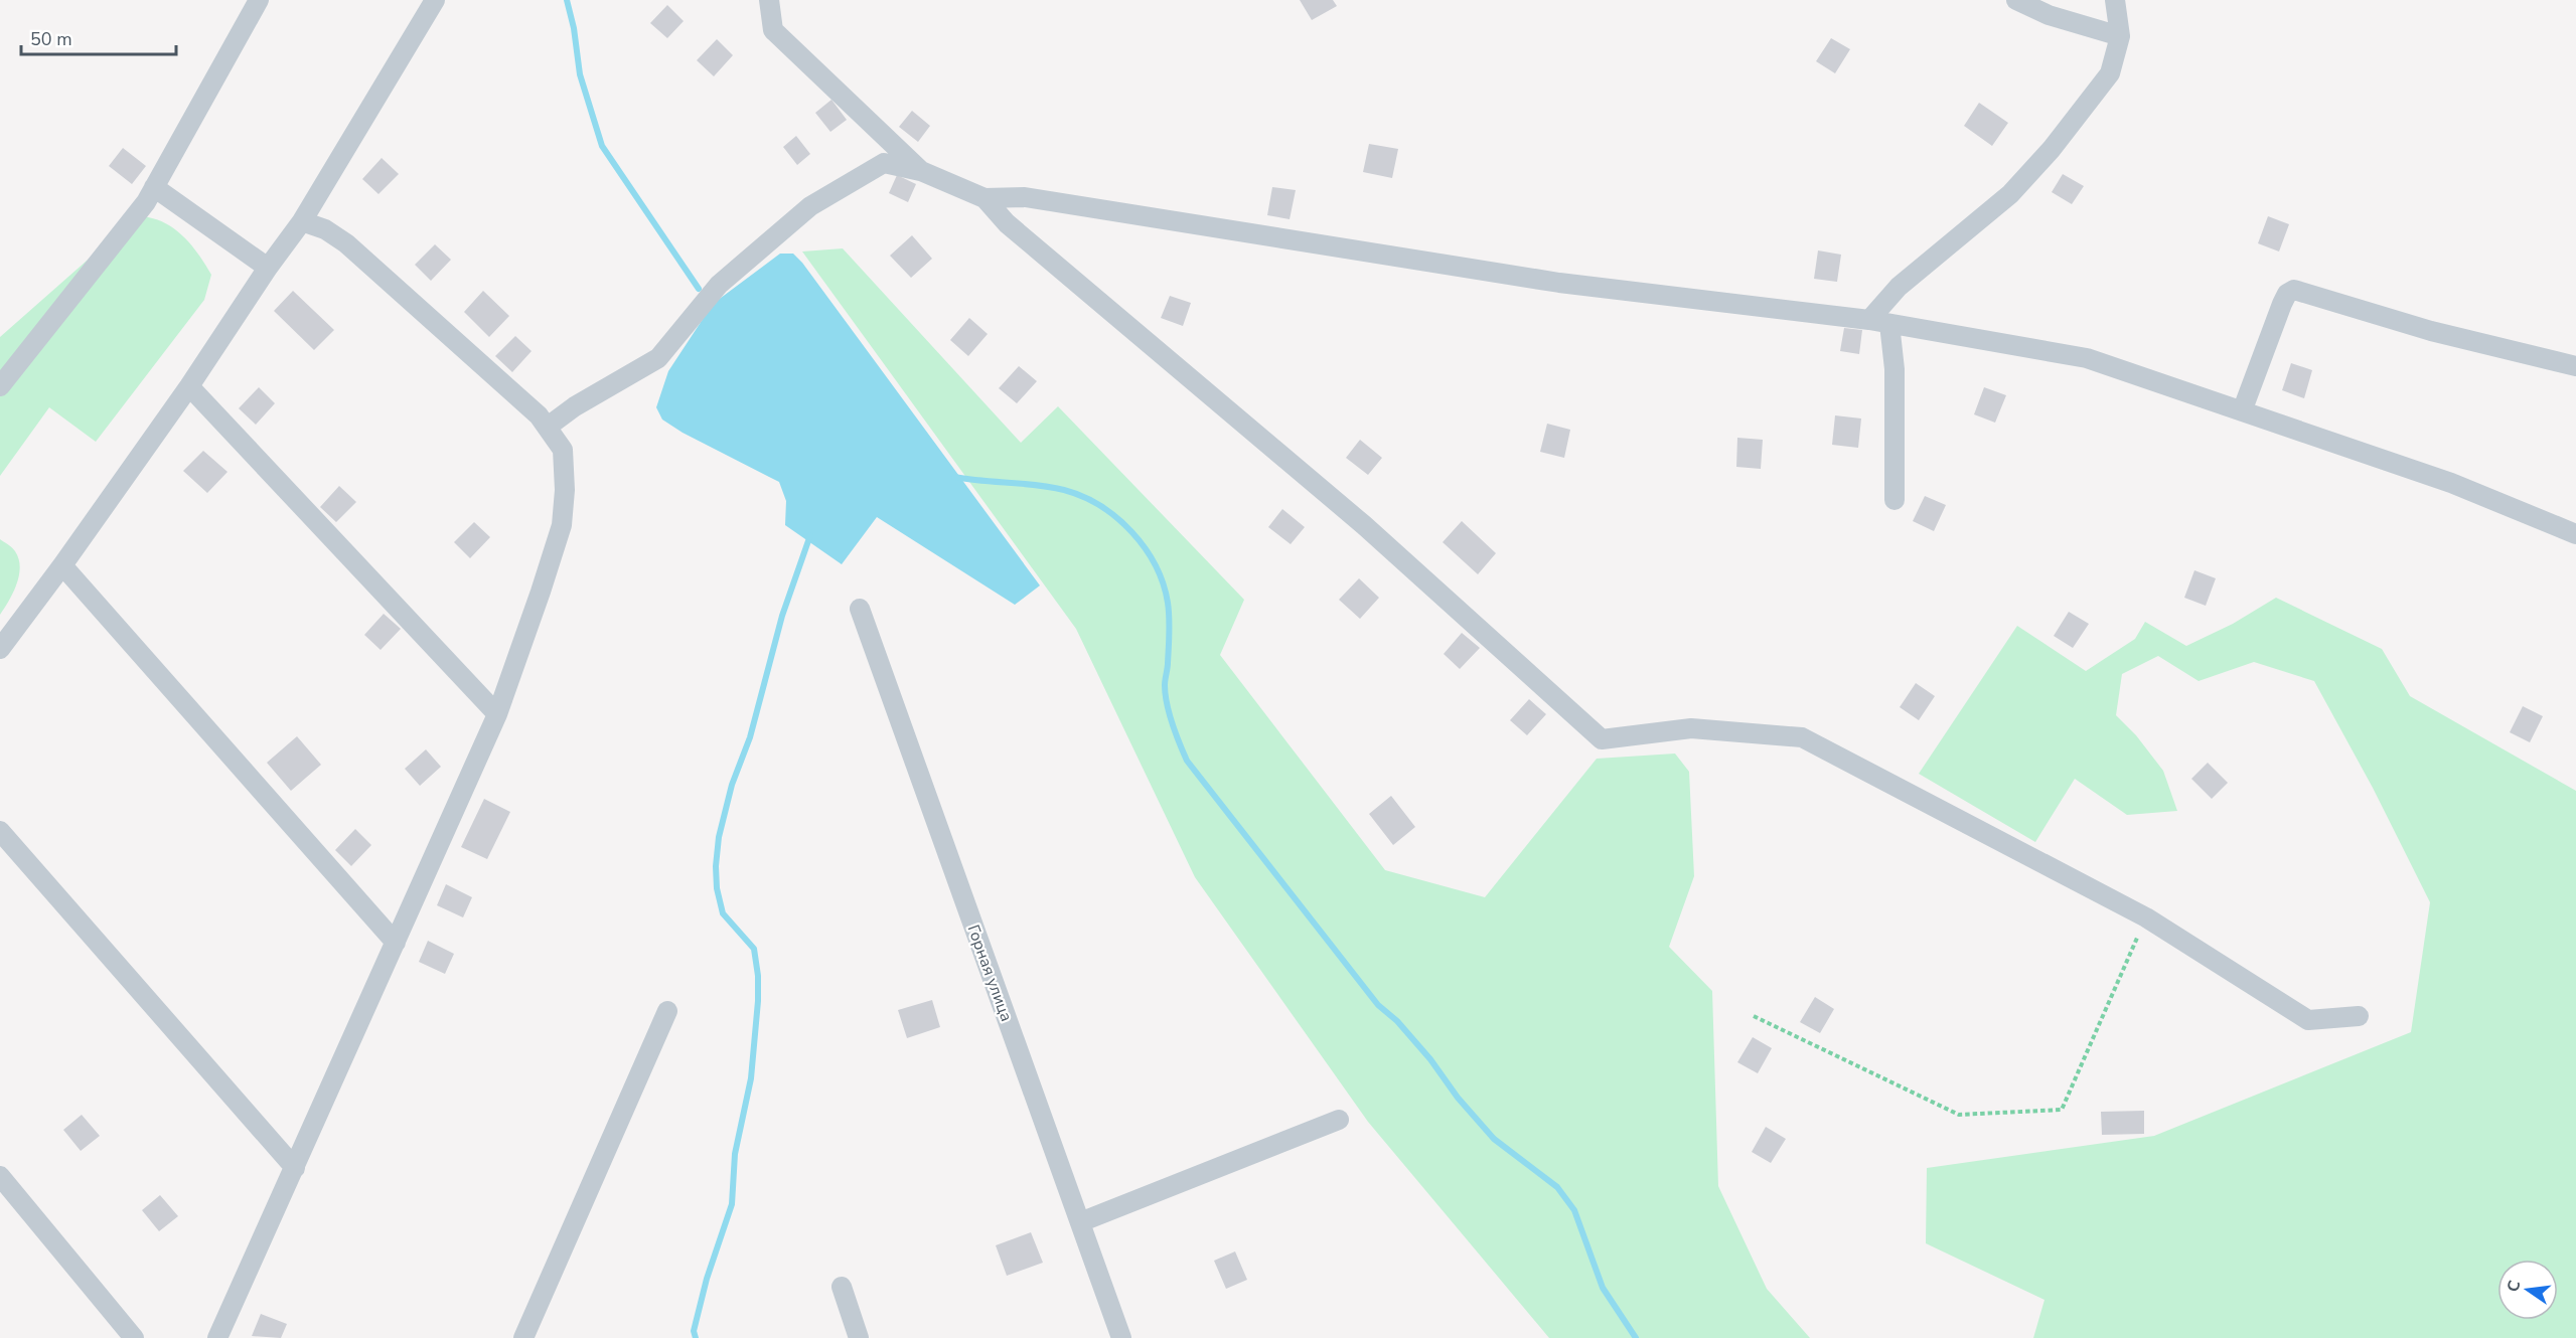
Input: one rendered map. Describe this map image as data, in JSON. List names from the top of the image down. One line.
{"streets":{"street":["Горная улица"]},"scale_bar":"50 m","north":"left"}
